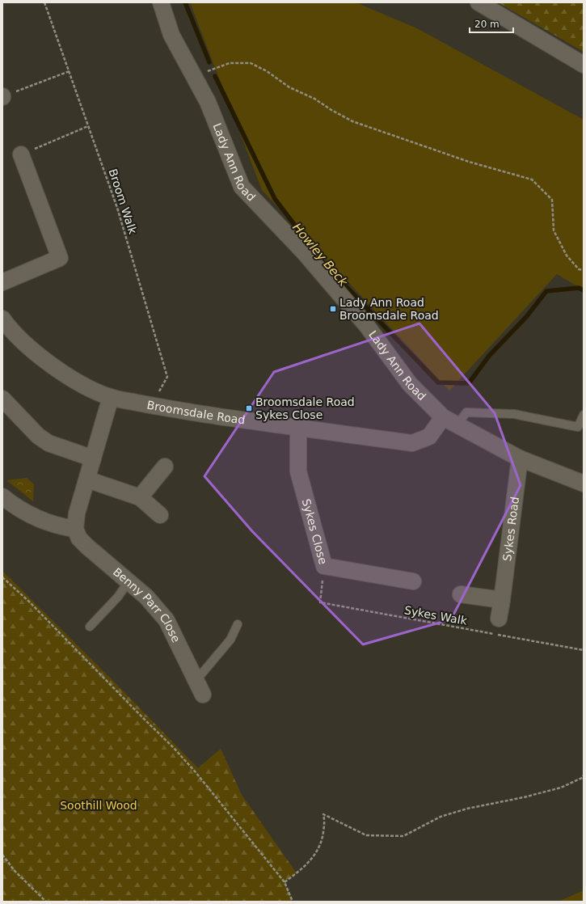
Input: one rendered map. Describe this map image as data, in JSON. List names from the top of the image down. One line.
{"streets":{"street":["Lady Ann Road","Broomsdale Road","Sykes Road","Sykes Close","Benny Parr Close"],"path":["Broom Walk","Sykes Walk"]},"crossings":[["Lady Ann Road","Broomsdale Road"],["Lady Ann Road","Sykes Road"],["Broom Walk","Broomsdale Road"],["Broomsdale Road","Sykes Close"],["Sykes Close","Sykes Walk"]],"water":["Howley Beck"],"parks":["Soothill Wood"],"places":{"transit":["Lady Ann Road Broomsdale Road","Broomsdale Road Sykes Close"]},"scale_bar":"20 m"}
